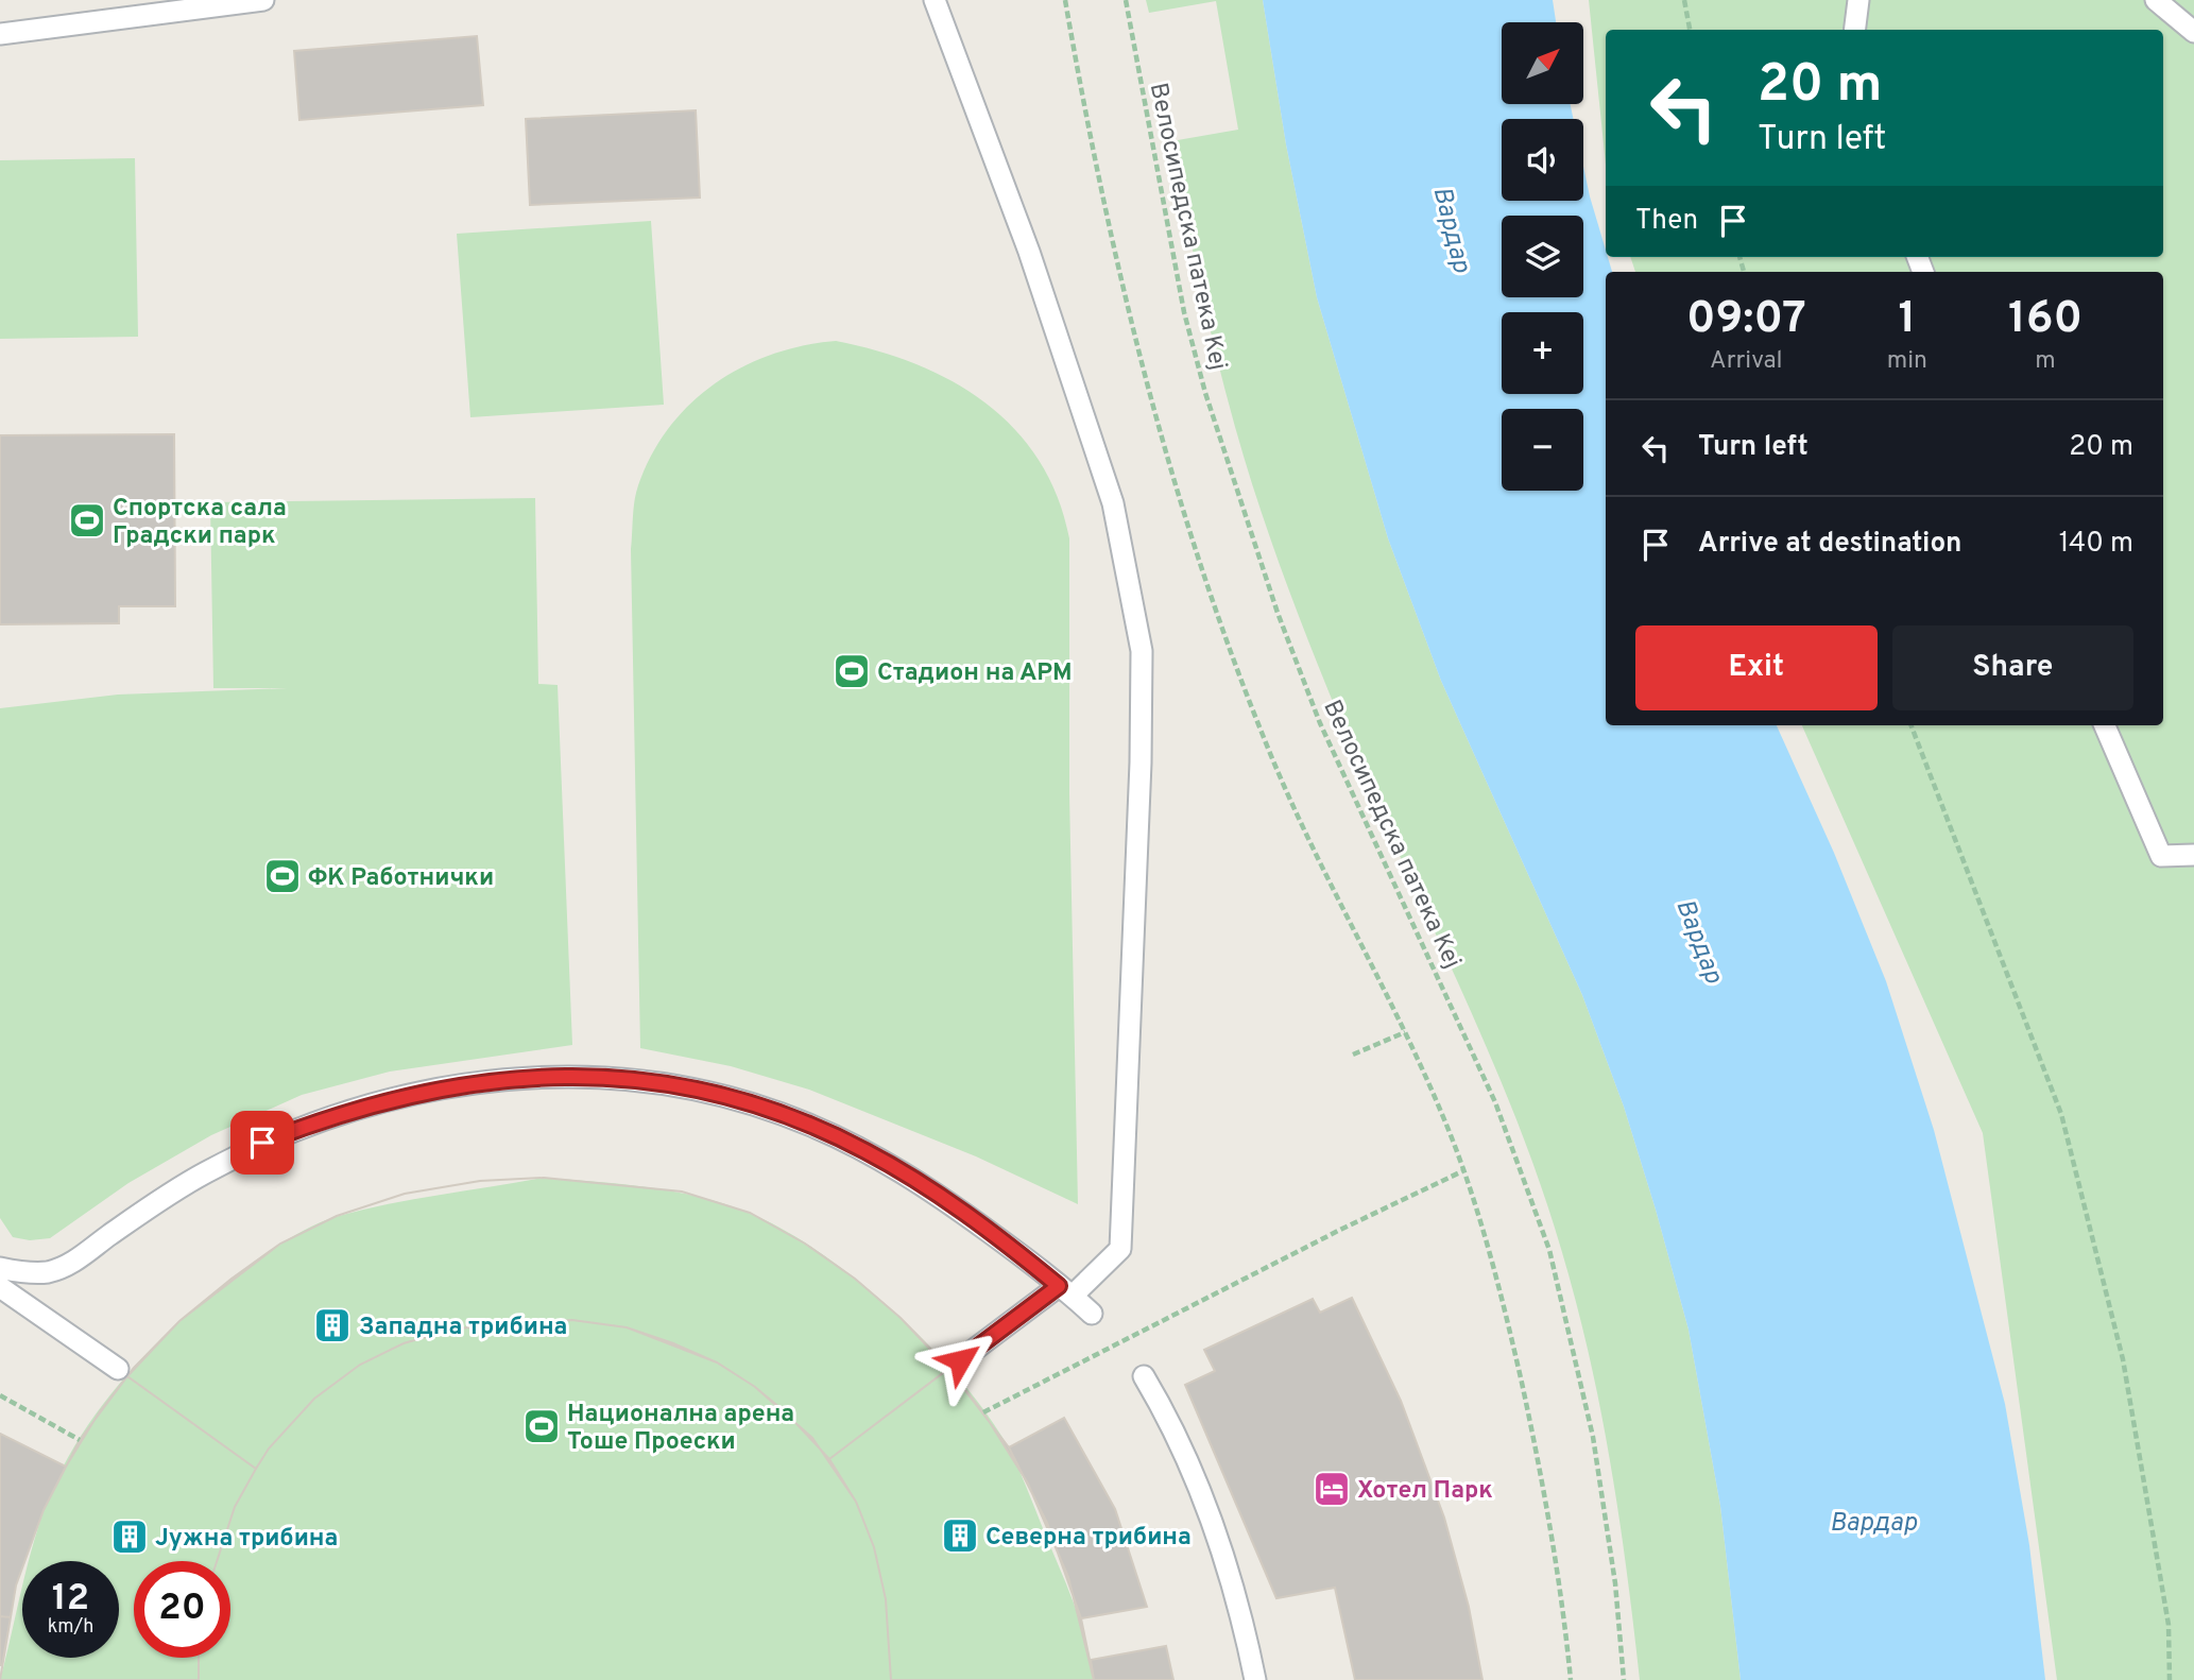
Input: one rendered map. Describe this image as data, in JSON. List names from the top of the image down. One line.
{"streets":{"path":["Велосипедска патека Кеј"]},"water":["Вардар"],"places":{"sports":["Спортска сала Градски парк","Стадион на АРМ","ФК Работнички","Национална арена Тоше Проески"],"building":["Западна трибина","Северна трибина","Јужна трибина"],"hotel":["Хотел Парк"]},"north":"top right","page":{"map_buttons":["+","−"],"turn":["20 m","Turn left"],"then":"Then","eta":["09:07","Arrival","1","min","160","m"],"list":[{"name":"Turn left","value":"20 m"},{"name":"Arrive at destination","value":"140 m"}],"buttons":["Exit","Share"],"speed":"12 km/h","limit":"20"}}
